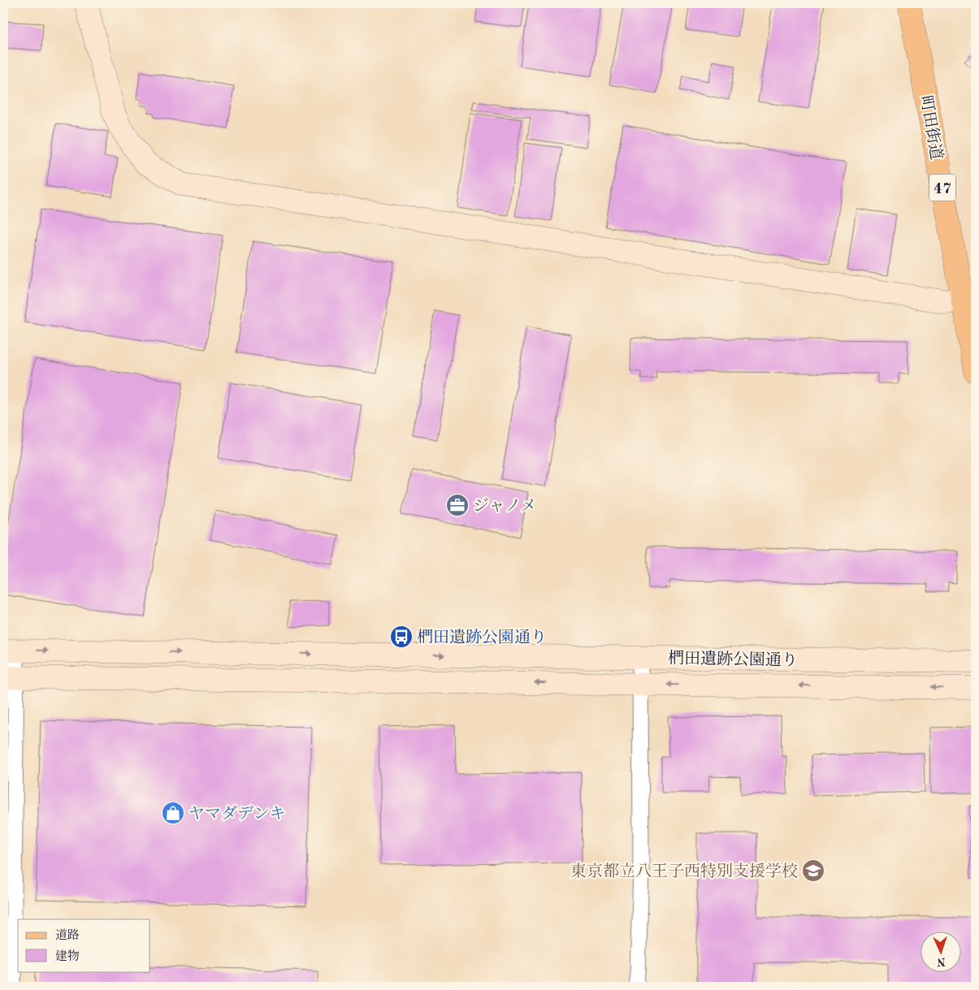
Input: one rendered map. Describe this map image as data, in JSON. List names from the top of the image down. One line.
{"streets":{"main road":["町田街道","47"],"street":["椚田遺跡公園通り"]},"places":{"office":["ジャノメ"],"bus stop":["椚田遺跡公園通り"],"shop":["ヤマダデンキ"],"school or university":["東京都立八王子西特別支援学校"]},"legend":["道路","建物"],"north":"bottom"}
